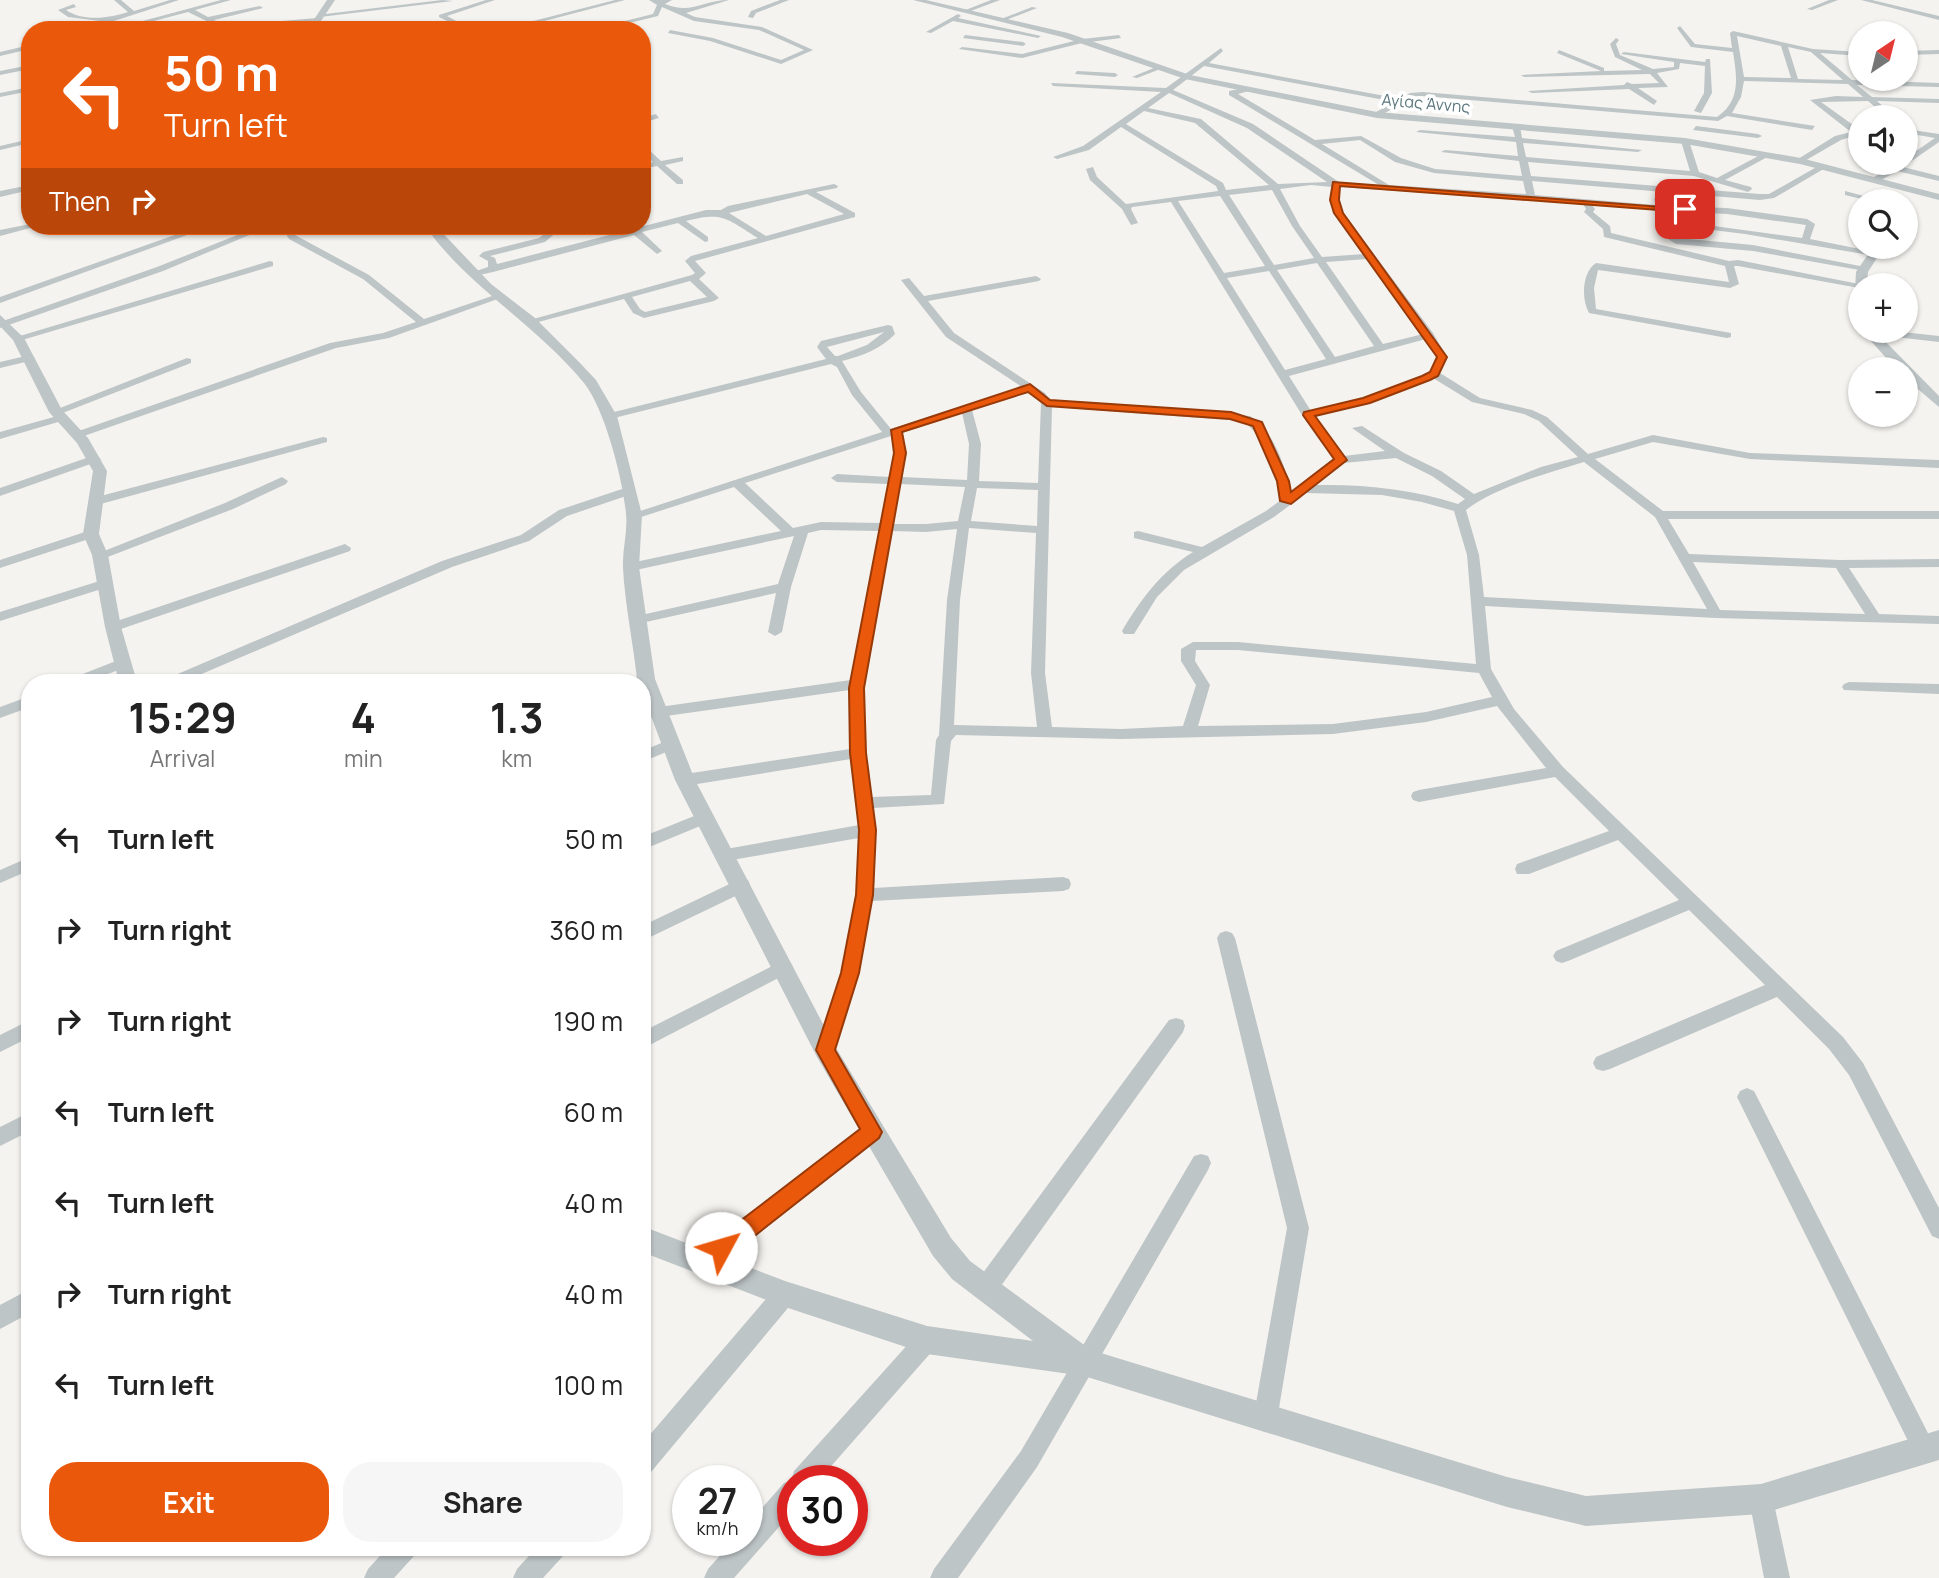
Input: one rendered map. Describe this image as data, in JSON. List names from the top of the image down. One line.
{"streets":{"street":["Αγίας Άννης"]},"north":"top right","page":{"map_buttons":["+","−"],"turn":["50 m","Turn left"],"then":"Then","eta":["15:29","Arrival","4","min","1.3","km"],"list":[{"name":"Turn left","value":"50 m"},{"name":"Turn right","value":"360 m"},{"name":"Turn right","value":"190 m"},{"name":"Turn left","value":"60 m"},{"name":"Turn left","value":"40 m"},{"name":"Turn right","value":"40 m"},{"name":"Turn left","value":"100 m"}],"buttons":["Exit","Share"],"speed":"27 km/h","limit":"30"}}
